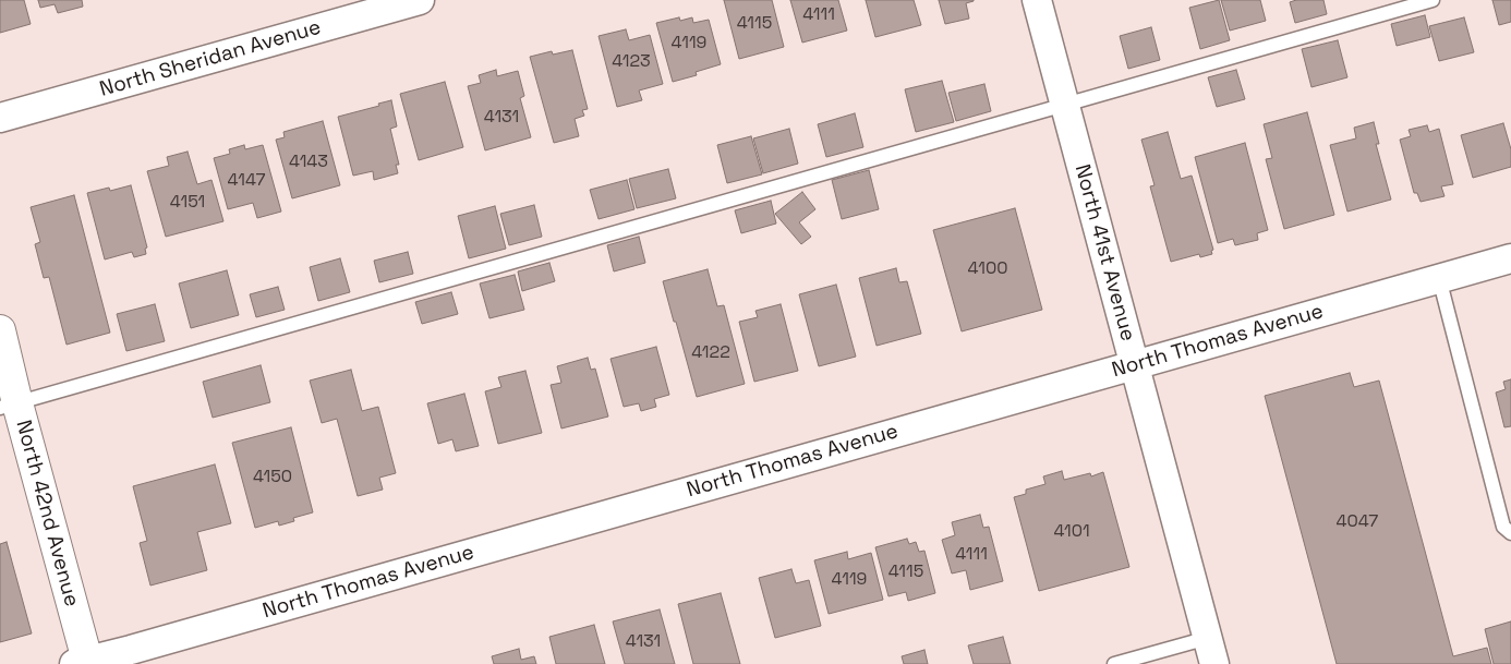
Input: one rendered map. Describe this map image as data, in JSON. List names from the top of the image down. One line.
{"streets":{"street":["North Sheridan Avenue","North 41st Avenue","North Thomas Avenue","North 42nd Avenue"]},"crossings":[["North 41st Avenue","North Thomas Avenue"],["North Thomas Avenue","North 42nd Avenue"]],"house_numbers":["4111","4115","4119","4123","4131","4143","4147","4151","4100","4122","4150","4047","4101","4111","4115","4119","4131"]}
